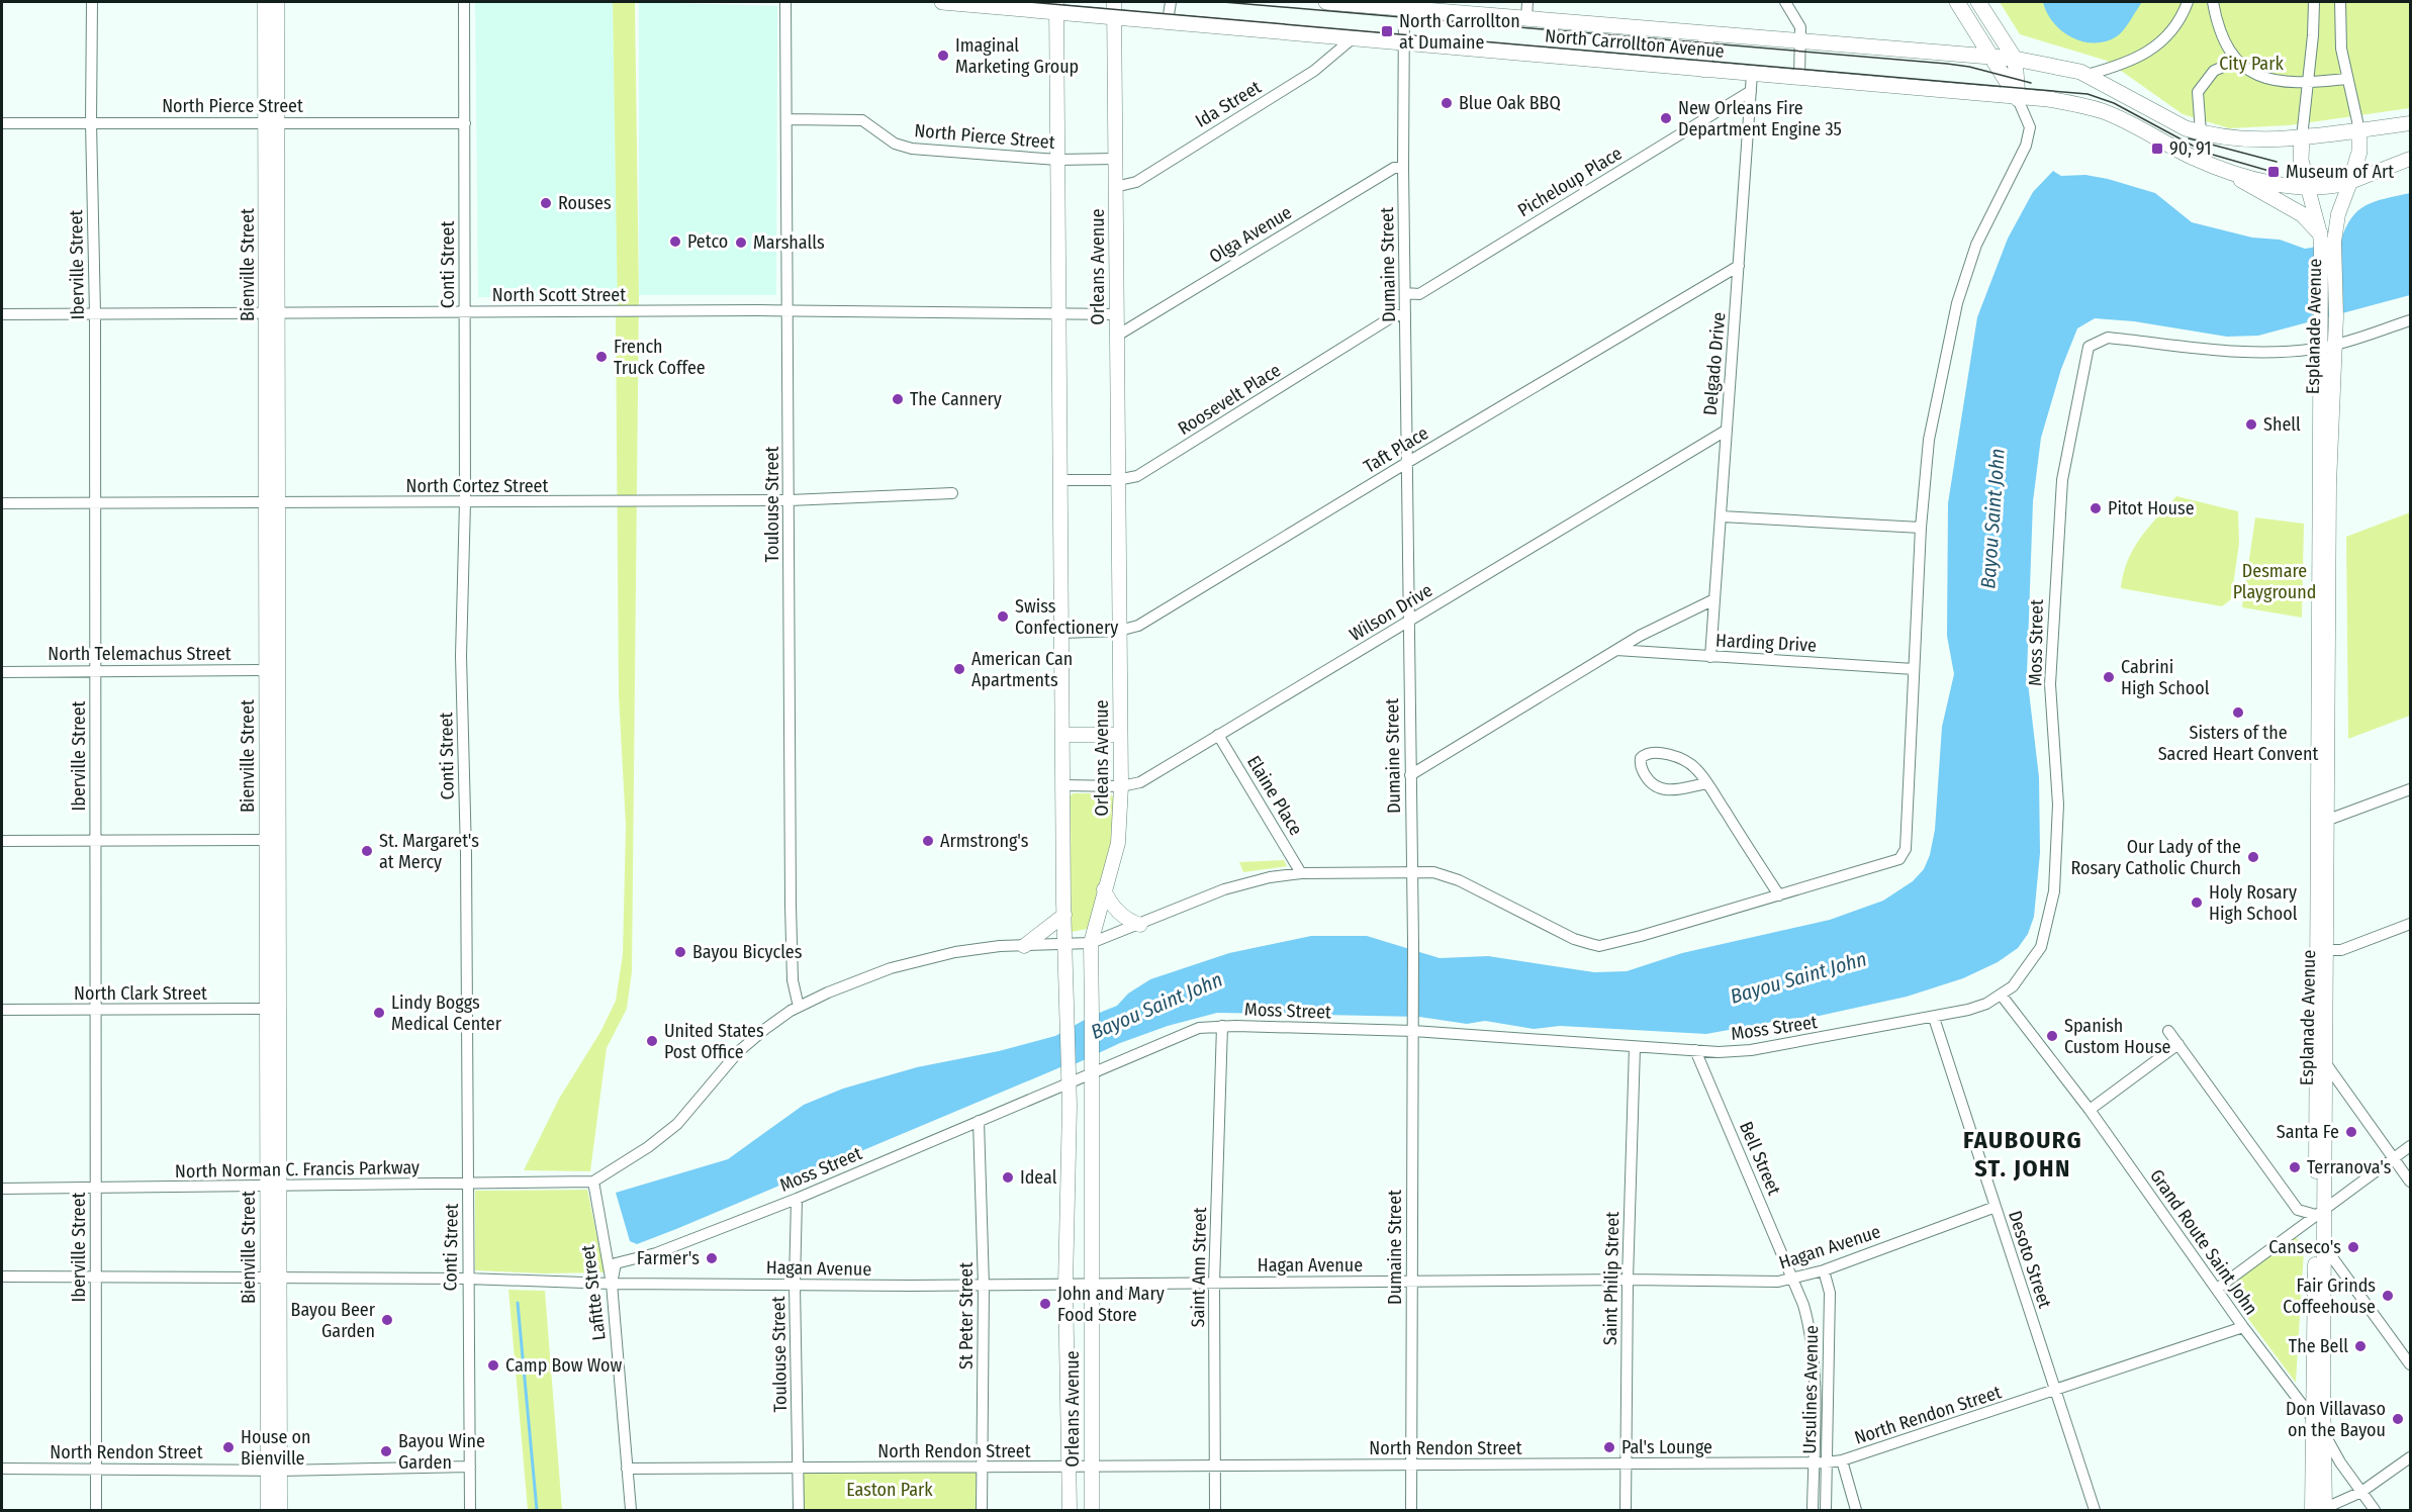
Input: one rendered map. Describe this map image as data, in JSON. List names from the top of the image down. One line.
{"streets":{"main road":["North Carrollton Avenue","Esplanade Avenue"],"street":["Ida Street","North Pierce Street","Picheloup Place","Olga Avenue","Iberville Street","Bienville Street","Conti Street","Dumaine Street","Orleans Avenue","North Scott Street","Delgado Drive","Roosevelt Place","Taft Place","North Cortez Street","Toulouse Street","Wilson Drive","Harding Drive","Moss Street","North Telemachus Street","Elaine Place","North Clark Street","Bell Street","North Norman C. Francis Parkway","Grand Route Saint John","Hagan Avenue","Desoto Street","Saint Ann Street","Saint Philip Street","Lafitte Street","St Peter Street","Ursulines Avenue","North Rendon Street"]},"crossings":[["North Carrollton Avenue","Ida Street"],["North Carrollton Avenue","Dumaine Street"],["North Carrollton Avenue","Orleans Avenue"],["North Carrollton Avenue","Esplanade Avenue"],["North Carrollton Avenue","Delgado Drive"],["Ida Street","Orleans Avenue"],["North Pierce Street","Iberville Street"],["North Pierce Street","Bienville Street"],["North Pierce Street","Conti Street"],["North Pierce Street","Orleans Avenue"],["North Pierce Street","Toulouse Street"],["Picheloup Place","Dumaine Street"],["Picheloup Place","Delgado Drive"],["Olga Avenue","Dumaine Street"],["Olga Avenue","Orleans Avenue"],["Iberville Street","North Scott Street"],["Iberville Street","North Cortez Street"],["Iberville Street","North Telemachus Street"],["Iberville Street","North Clark Street"],["Iberville Street","North Norman C. Francis Parkway"],["Iberville Street","North Rendon Street"],["Bienville Street","North Scott Street"],["Bienville Street","North Cortez Street"],["Bienville Street","North Telemachus Street"],["Bienville Street","North Clark Street"],["Bienville Street","North Norman C. Francis Parkway"],["Bienville Street","North Rendon Street"],["Conti Street","North Scott Street"],["Conti Street","North Cortez Street"],["Conti Street","North Norman C. Francis Parkway"],["Conti Street","North Rendon Street"],["Dumaine Street","Roosevelt Place"],["Dumaine Street","Taft Place"],["Dumaine Street","Wilson Drive"],["Dumaine Street","Moss Street"],["Dumaine Street","Hagan Avenue"],["Dumaine Street","North Rendon Street"],["Orleans Avenue","North Scott Street"],["Orleans Avenue","Roosevelt Place"],["Orleans Avenue","Taft Place"],["Orleans Avenue","Wilson Drive"],["Orleans Avenue","Moss Street"],["Orleans Avenue","Hagan Avenue"],["Orleans Avenue","North Rendon Street"],["North Scott Street","Toulouse Street"],["Esplanade Avenue","Moss Street"],["Esplanade Avenue","Grand Route Saint John"],["Delgado Drive","Taft Place"],["Delgado Drive","Wilson Drive"],["Delgado Drive","Harding Drive"],["North Cortez Street","Toulouse Street"],["Toulouse Street","Moss Street"],["Toulouse Street","Hagan Avenue"],["Toulouse Street","North Rendon Street"],["Wilson Drive","Elaine Place"],["Moss Street","Bell Street"],["Moss Street","Grand Route Saint John"],["Moss Street","Hagan Avenue"],["Moss Street","Desoto Street"],["Moss Street","Saint Ann Street"],["Moss Street","Saint Philip Street"],["Moss Street","Lafitte Street"],["Moss Street","St Peter Street"],["Bell Street","Hagan Avenue"],["Bell Street","Ursulines Avenue"],["North Norman C. Francis Parkway","Lafitte Street"],["Grand Route Saint John","North Rendon Street"],["Hagan Avenue","Desoto Street"],["Hagan Avenue","Saint Ann Street"],["Hagan Avenue","Saint Philip Street"],["Hagan Avenue","Lafitte Street"],["Hagan Avenue","St Peter Street"],["Hagan Avenue","Ursulines Avenue"],["Desoto Street","North Rendon Street"],["Saint Ann Street","North Rendon Street"],["Saint Philip Street","North Rendon Street"],["Lafitte Street","North Rendon Street"],["St Peter Street","North Rendon Street"],["Ursulines Avenue","North Rendon Street"]],"districts":["FAUBOURG ST. JOHN"],"water":["Bayou Saint John"],"parks":["City Park","Desmare Playground","Easton Park"],"places":{"transit":["North Carrollton at Dumaine","90, 91","Museum of Art"],"other":["Imaginal Marketing Group","Blue Oak BBQ","New Orleans Fire Department Engine 35","Rouses","Petco","Marshalls","French Truck Coffee","The Cannery","Shell","Pitot House","Swiss Confectionery","American Can Apartments","Cabrini High School","Sisters of the Sacred Heart Convent","Armstrong's","St. Margaret's at Mercy","Our Lady of the Rosary Catholic Church","Holy Rosary High School","Bayou Bicycles","Lindy Boggs Medical Center","Spanish Custom House","United States Post Office","Santa Fe","Terranova's","Ideal","Canseco's","Farmer's","Fair Grinds Coffeehouse","John and Mary Food Store","Bayou Beer Garden","The Bell","Camp Bow Wow","Don Villavaso on the Bayou","House on Bienville","Pal's Lounge","Bayou Wine Garden"]}}
